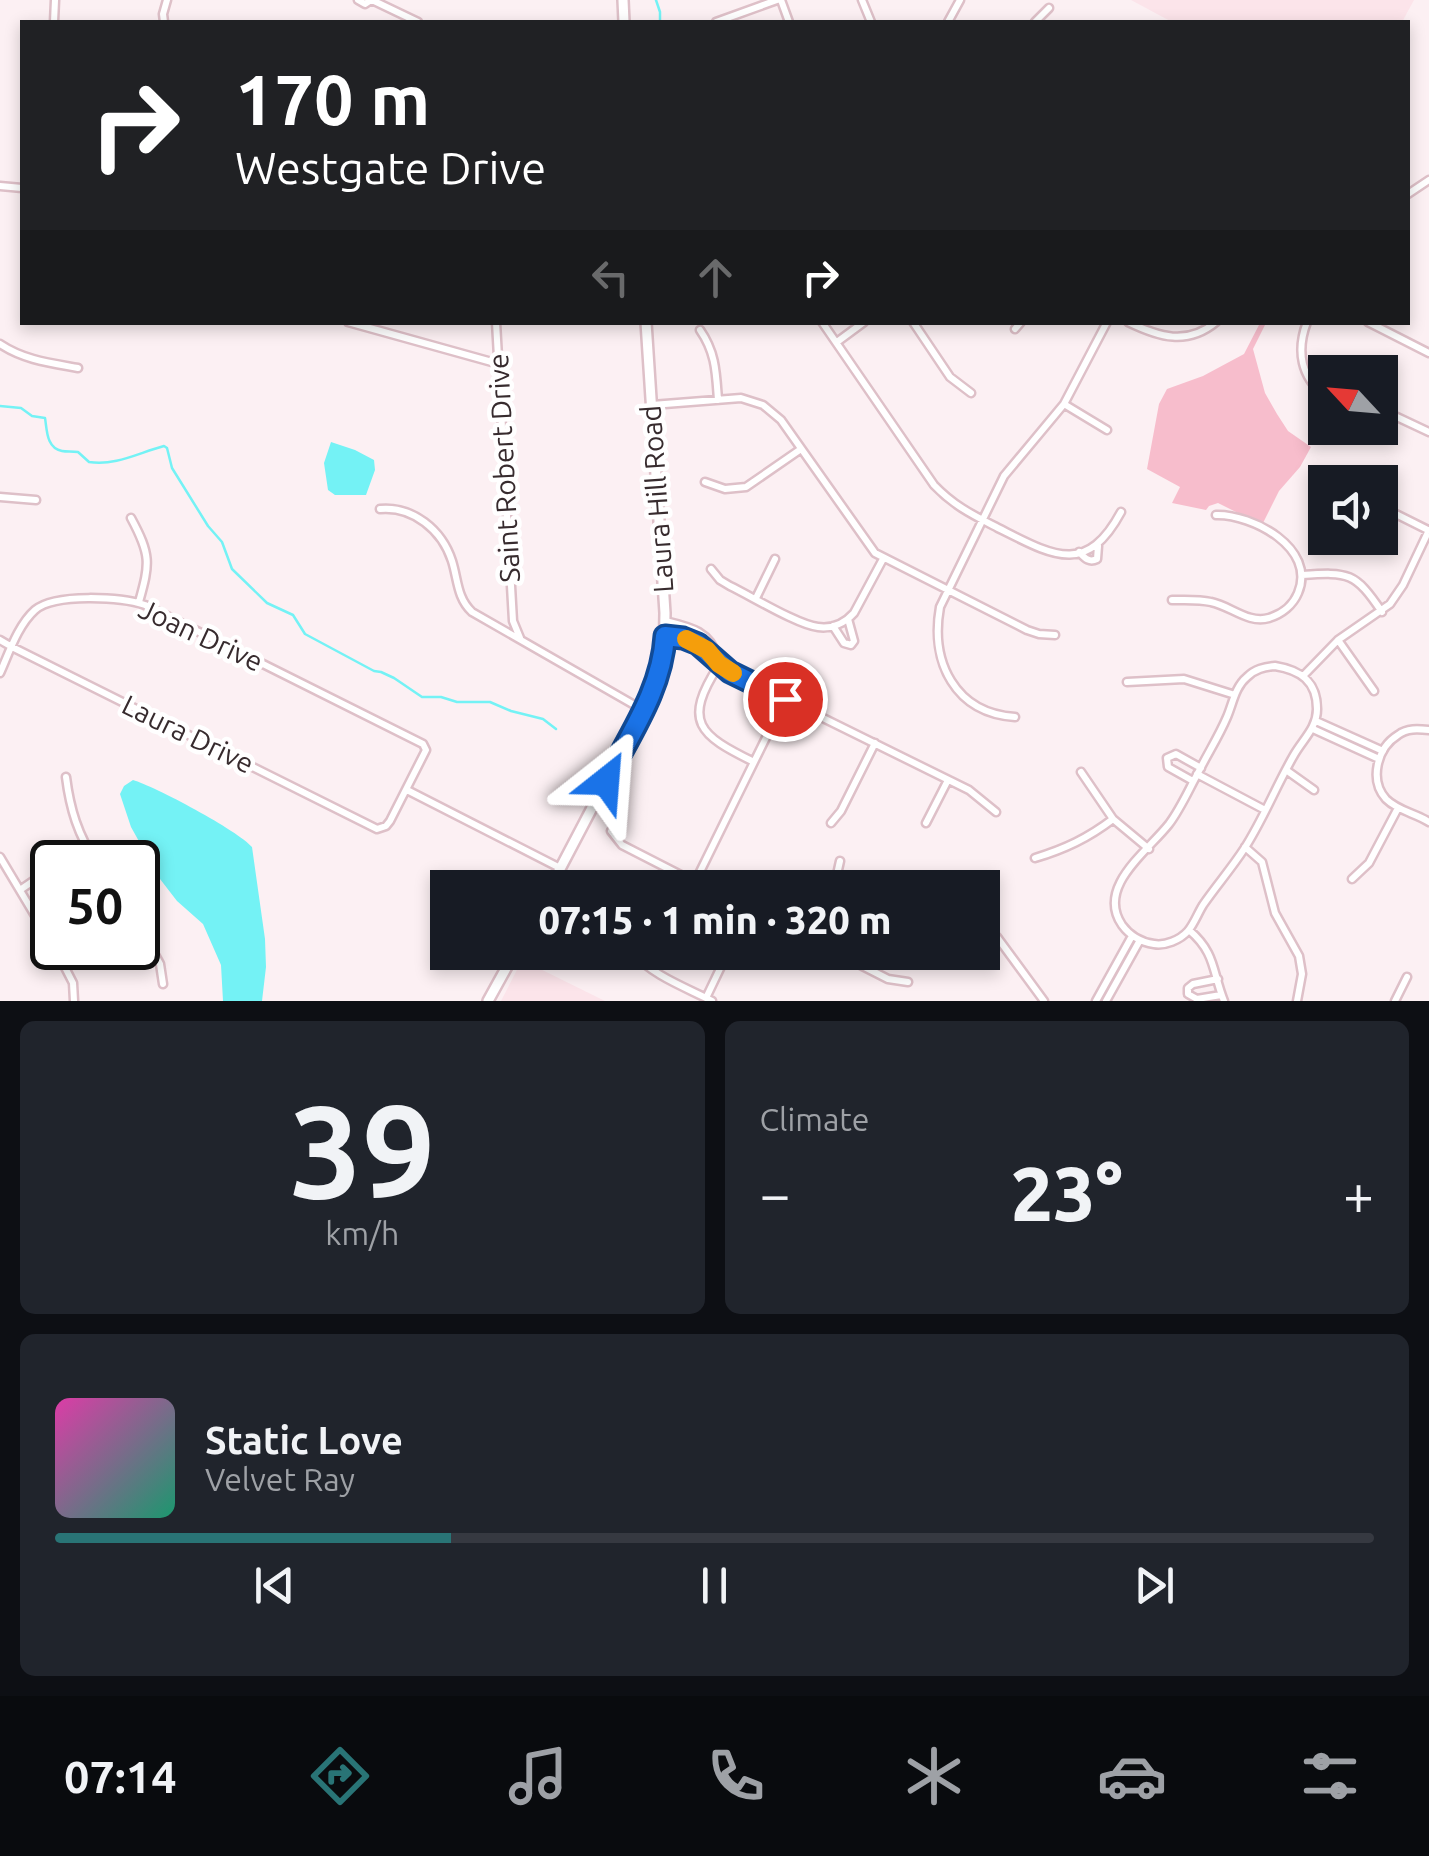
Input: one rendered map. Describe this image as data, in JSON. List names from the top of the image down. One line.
{"streets":{"main road":["Laura Hill Road"],"street":["Saint Robert Drive","Joan Drive","Laura Drive"]},"crossings":[["Joan Drive","Laura Drive"]],"north":"top left","page":{"turn":["170 m","Westgate Drive"],"limit":"50","trip":"07:15 · 1 min · 320 m","tile":[["39","km/h"],"Climate"],"heat":["−","23°","+"],"song":["Static Love","Velvet Ray"],"tabs":"07:14"}}
